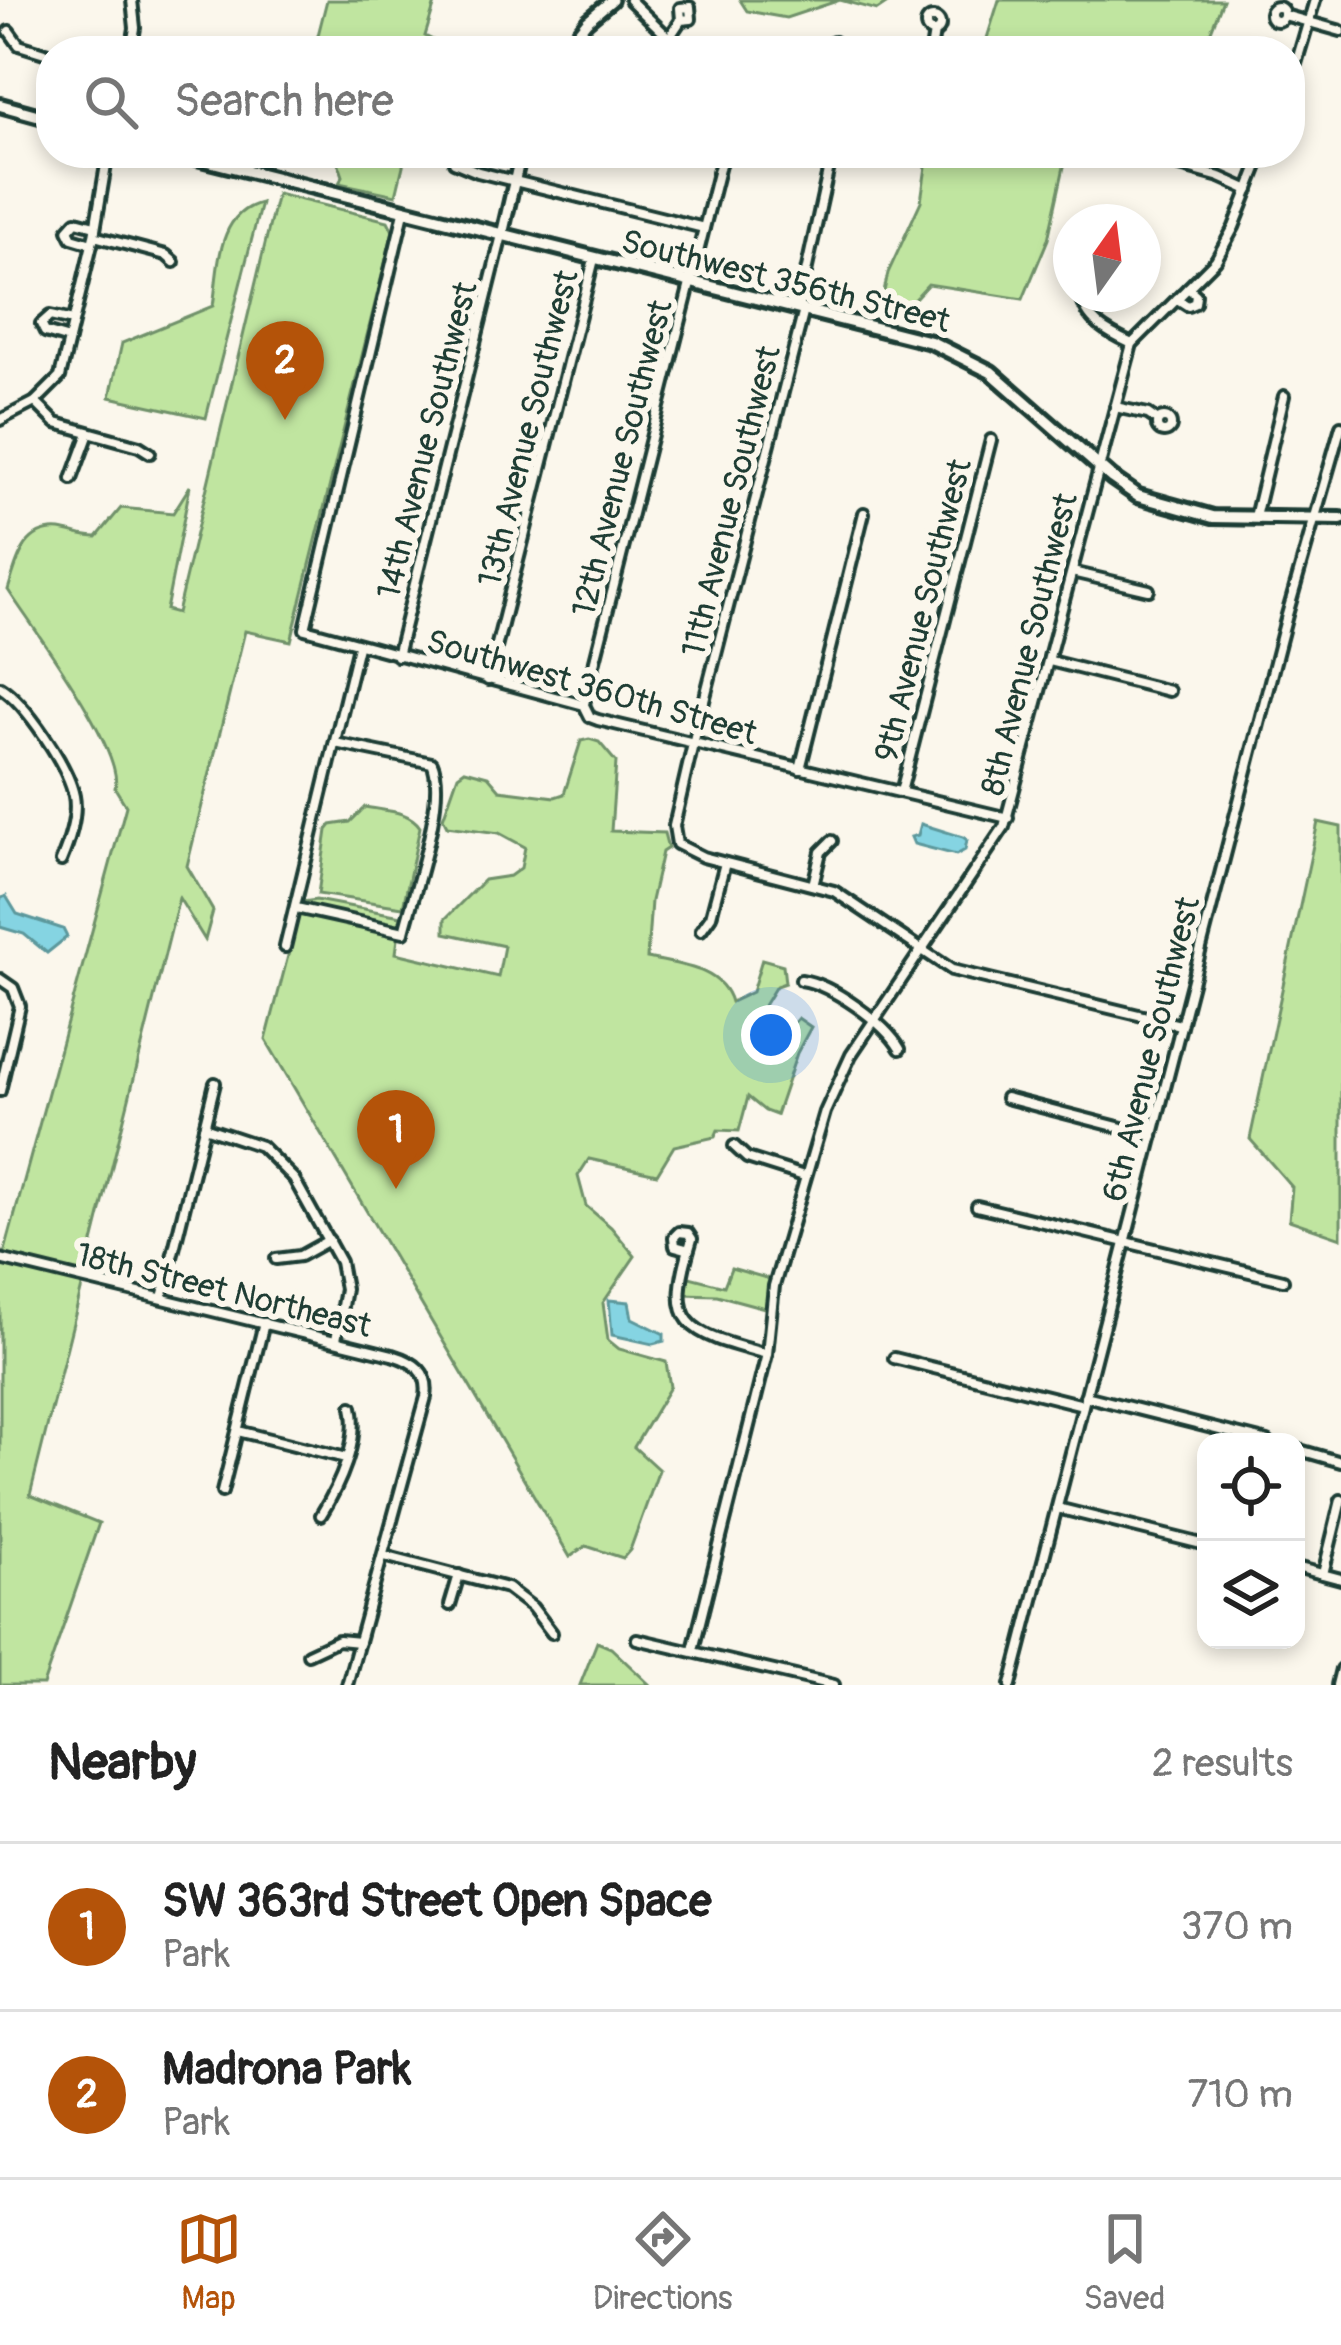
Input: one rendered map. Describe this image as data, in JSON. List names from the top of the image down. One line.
{"streets":{"main road":["Southwest 356th Street"],"street":["13th Avenue Southwest","14th Avenue Southwest","12th Avenue Southwest","11th Avenue Southwest","9th Avenue Southwest","8th Avenue Southwest","Southwest 360th Street","6th Avenue Southwest","18th Street Northeast"]},"crossings":[["Southwest 356th Street","13th Avenue Southwest"],["Southwest 356th Street","14th Avenue Southwest"],["Southwest 356th Street","12th Avenue Southwest"],["Southwest 356th Street","11th Avenue Southwest"],["Southwest 356th Street","8th Avenue Southwest"],["Southwest 356th Street","Southwest 360th Street"],["Southwest 356th Street","6th Avenue Southwest"],["13th Avenue Southwest","Southwest 360th Street"],["14th Avenue Southwest","Southwest 360th Street"],["12th Avenue Southwest","Southwest 360th Street"],["11th Avenue Southwest","Southwest 360th Street"],["9th Avenue Southwest","Southwest 360th Street"],["8th Avenue Southwest","Southwest 360th Street"]],"north":"top","page":{"search":"Search here","pins":["2","1"],"heading":["Nearby","2 results"],"list":[{"mark":"1","name":"SW 363rd Street Open Space","note":"Park","value":"370 m"},{"mark":"2","name":"Madrona Park","note":"Park","value":"710 m"}],"nav":["Map","Directions","Saved"]}}
